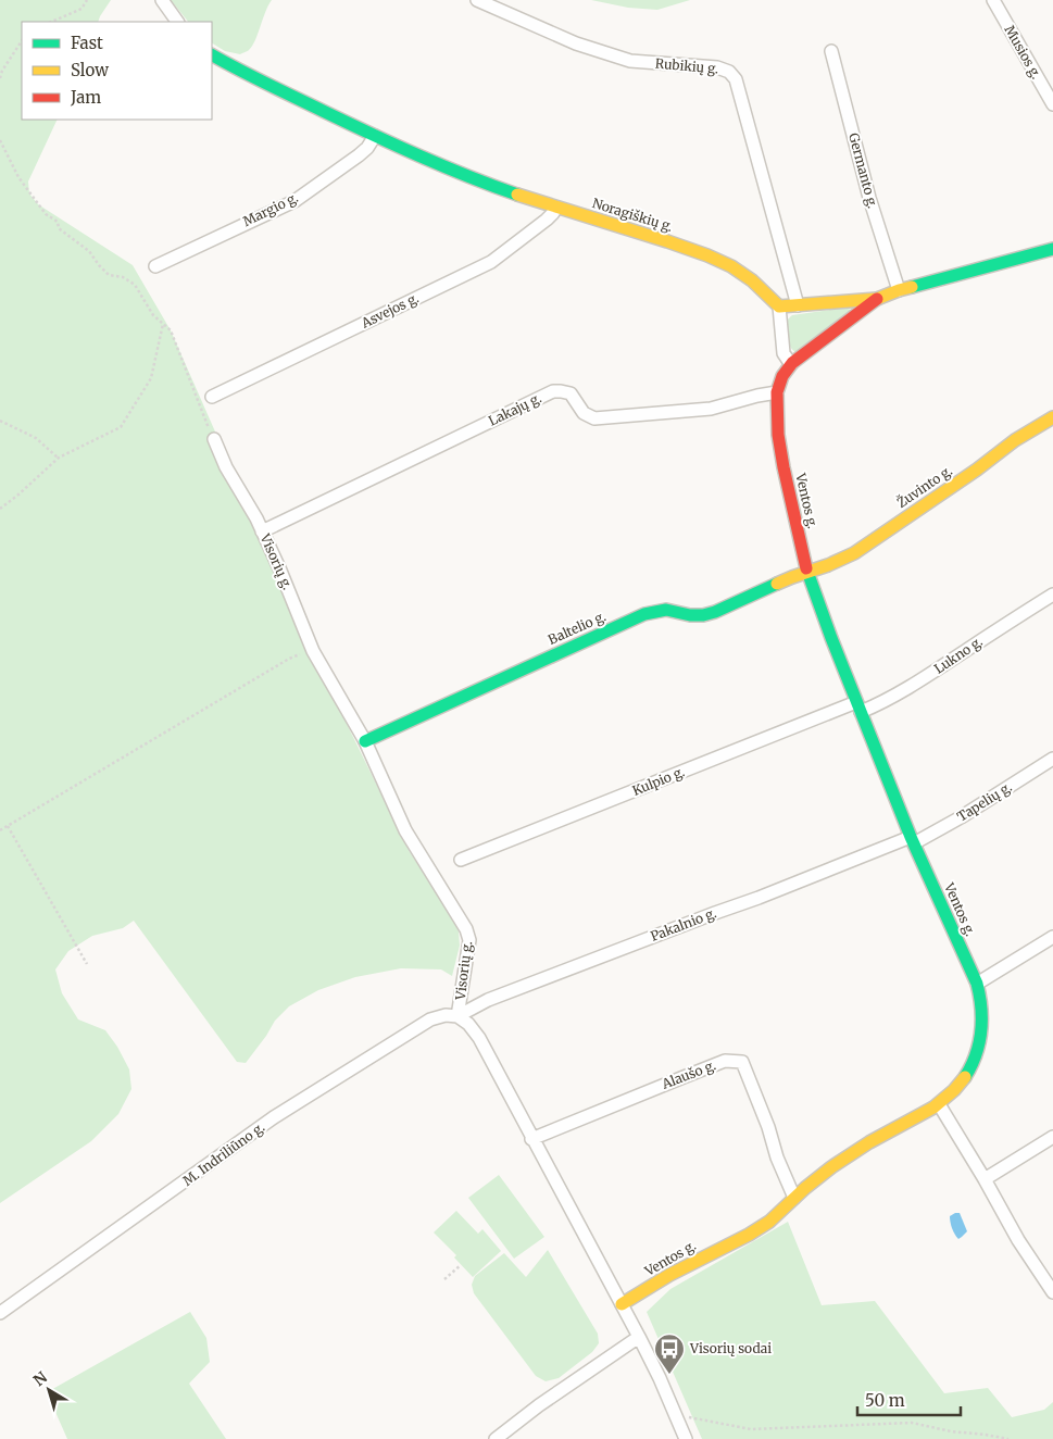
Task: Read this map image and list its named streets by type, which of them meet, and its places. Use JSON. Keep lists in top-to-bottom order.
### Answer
{
  "streets": {
    "street": [
      "Musios g.",
      "Rubikių g.",
      "Germanto g.",
      "Margio g.",
      "Noragiškių g.",
      "Asvejos g.",
      "Lakajų g.",
      "Žuvinto g.",
      "Ventos g.",
      "Visorių g.",
      "Baltelio g.",
      "Lukno g.",
      "Kulpio g.",
      "Tapelių g.",
      "Pakalnio g.",
      "Alaušo g.",
      "M. Indriliūno g."
    ]
  },
  "crossings": [
    ["Margio g.", "Noragiškių g."],
    ["Noragiškių g.", "Asvejos g."],
    ["Lakajų g.", "Ventos g."],
    ["Lakajų g.", "Visorių g."],
    ["Žuvinto g.", "Ventos g."],
    ["Žuvinto g.", "Baltelio g."],
    ["Ventos g.", "Visorių g."],
    ["Ventos g.", "Baltelio g."],
    ["Ventos g.", "Lukno g."],
    ["Ventos g.", "Kulpio g."],
    ["Ventos g.", "Tapelių g."],
    ["Ventos g.", "Pakalnio g."],
    ["Ventos g.", "Alaušo g."],
    ["Visorių g.", "Baltelio g."],
    ["Visorių g.", "Pakalnio g."],
    ["Visorių g.", "Alaušo g."],
    ["Visorių g.", "M. Indriliūno g."],
    ["Lukno g.", "Kulpio g."],
    ["Tapelių g.", "Pakalnio g."],
    ["Pakalnio g.", "M. Indriliūno g."]
  ],
  "places": {
    "bus stop": ["Visorių sodai"]
  },
  "legend": ["Fast", "Slow", "Jam"],
  "scale_bar": "50 m",
  "north": "top left"
}
